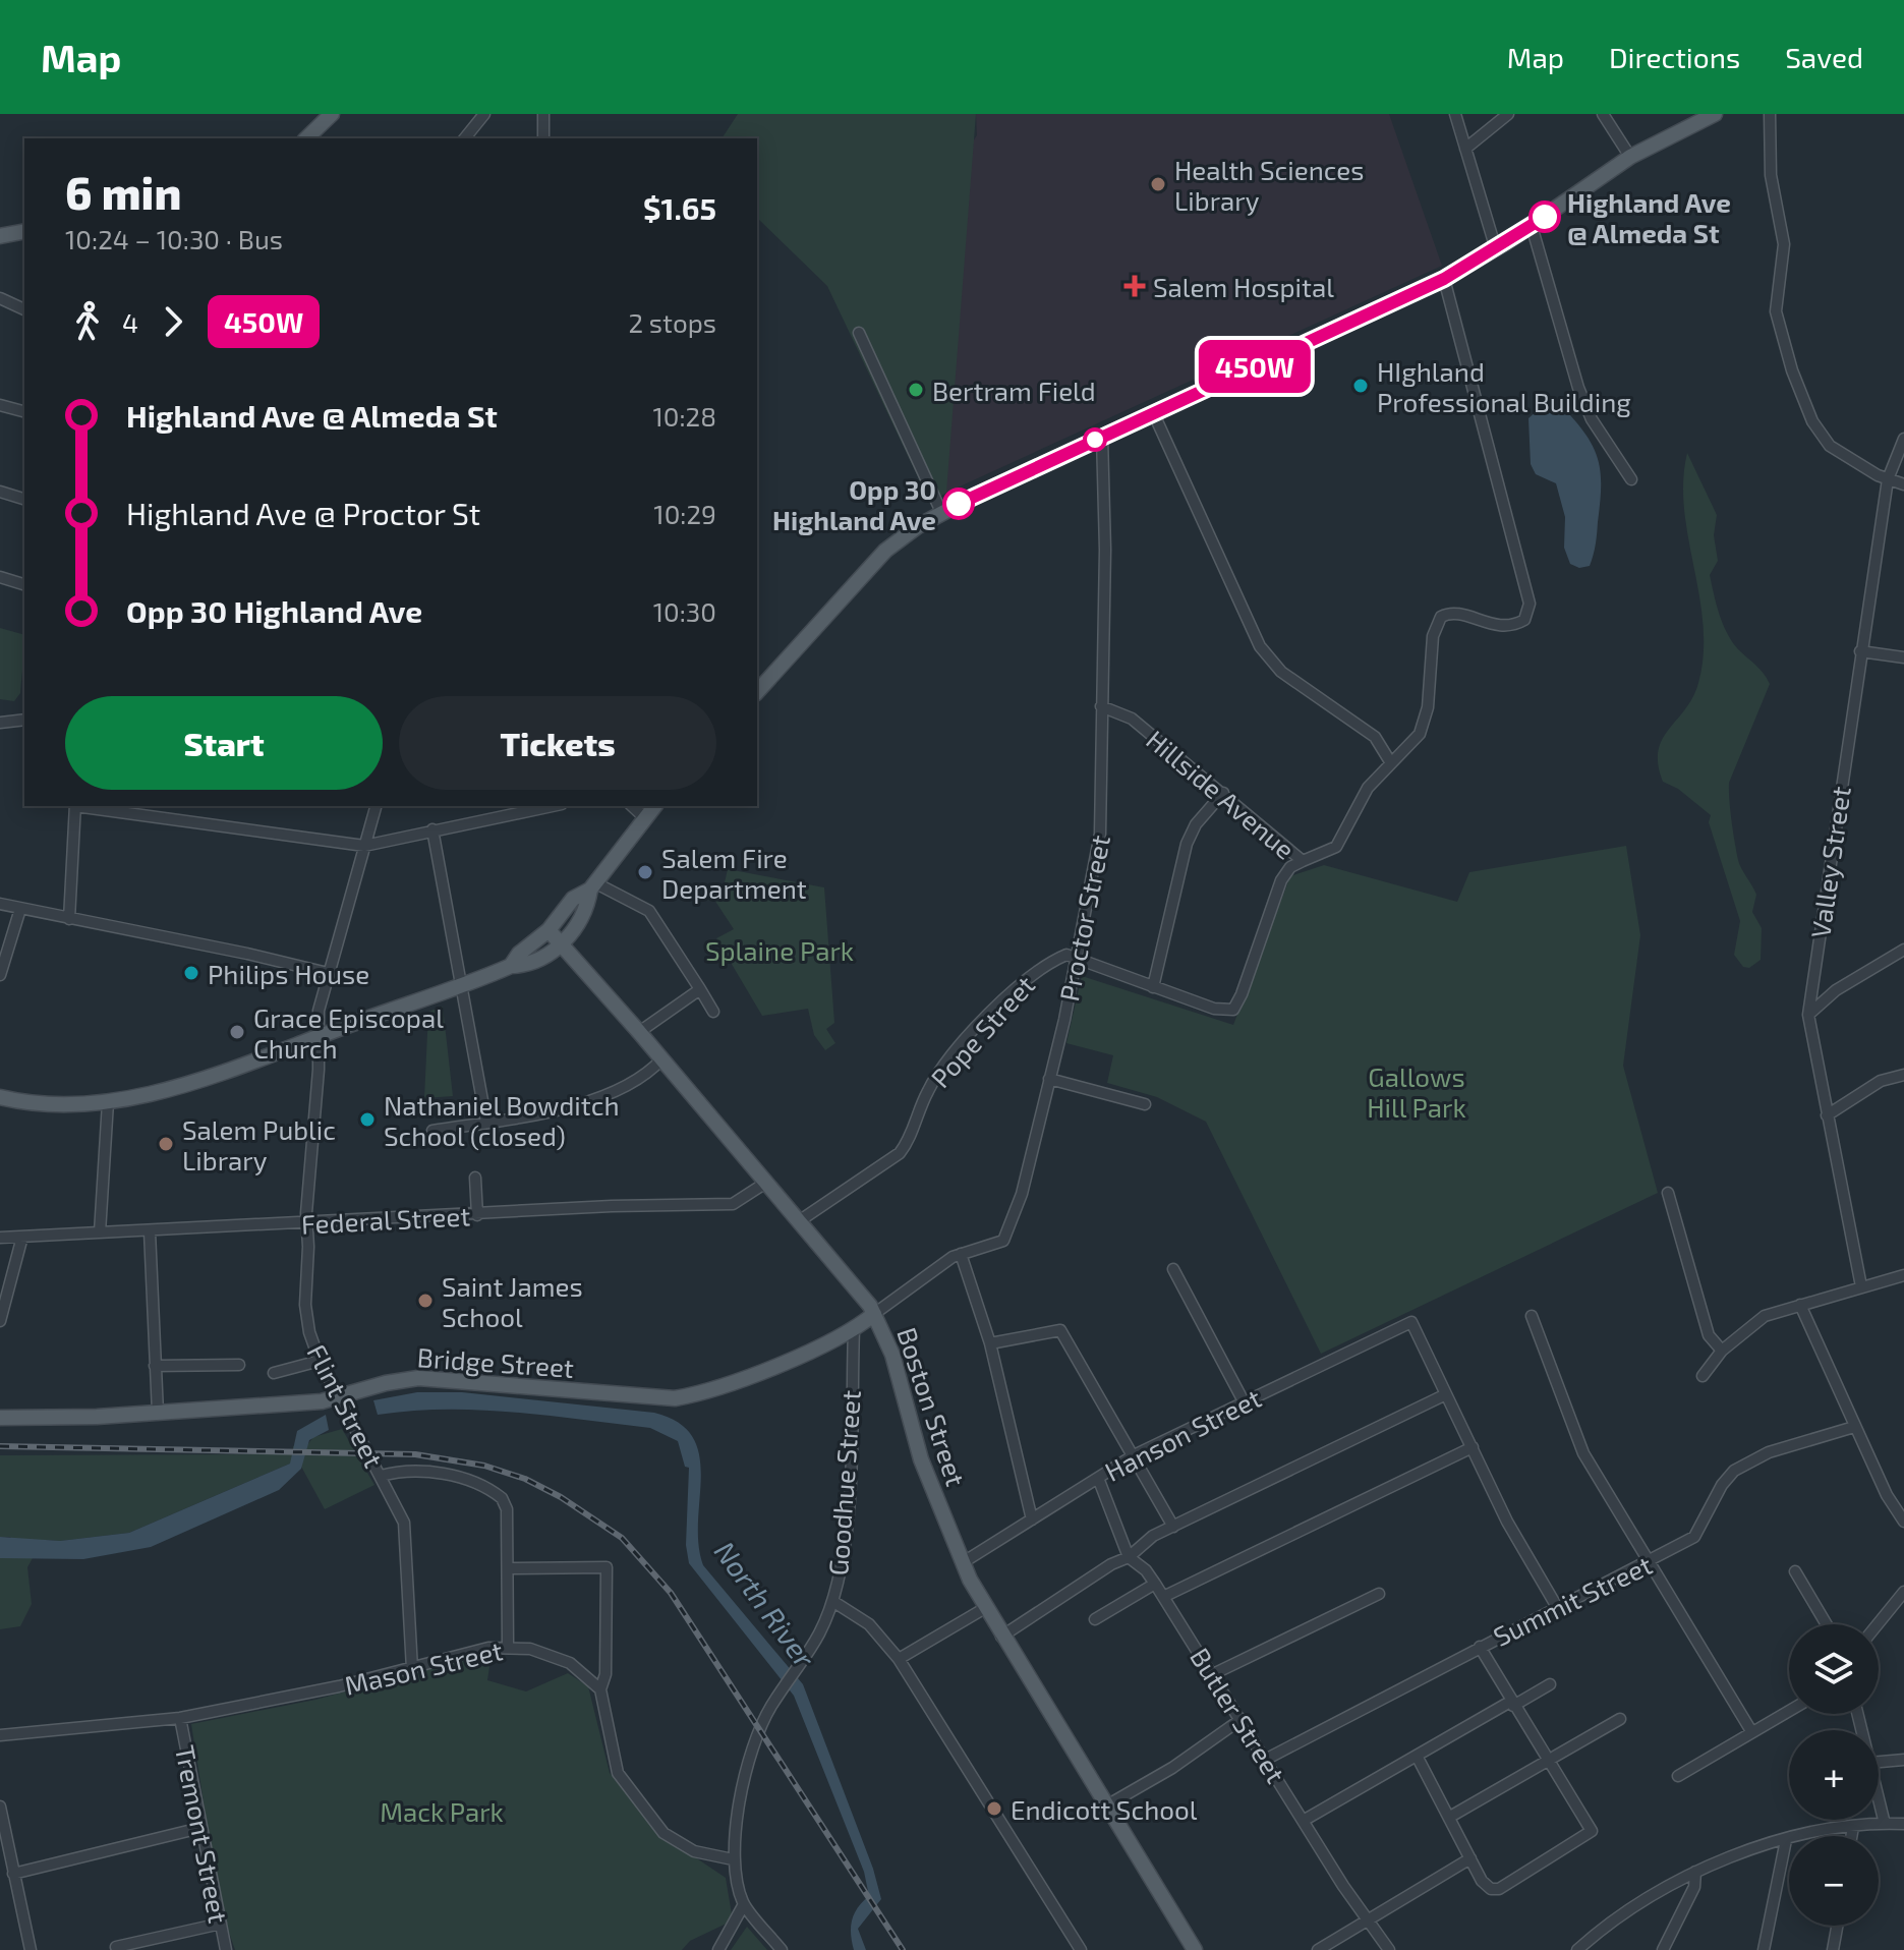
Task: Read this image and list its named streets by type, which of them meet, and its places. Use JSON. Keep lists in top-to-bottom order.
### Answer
{
  "streets": {
    "main road": ["Bridge Street", "Boston Street"],
    "street": [
      "Hillside Avenue",
      "Valley Street",
      "Proctor Street",
      "Pope Street",
      "Federal Street",
      "Flint Street",
      "Hanson Street",
      "Goodhue Street",
      "Summit Street",
      "Mason Street",
      "Butler Street",
      "Tremont Street"
    ]
  },
  "crossings": [
    ["Hillside Avenue", "Proctor Street"],
    ["Proctor Street", "Pope Street"],
    ["Proctor Street", "Bridge Street"],
    ["Proctor Street", "Boston Street"],
    ["Pope Street", "Boston Street"],
    ["Federal Street", "Flint Street"],
    ["Federal Street", "Boston Street"],
    ["Bridge Street", "Flint Street"],
    ["Bridge Street", "Boston Street"],
    ["Bridge Street", "Goodhue Street"],
    ["Flint Street", "Mason Street"],
    ["Boston Street", "Hanson Street"],
    ["Hanson Street", "Butler Street"],
    ["Summit Street", "Butler Street"],
    ["Mason Street", "Tremont Street"]
  ],
  "water": ["North River"],
  "parks": ["Splaine Park", "Gallows Hill Park", "Mack Park"],
  "places": {
    "other": [
      "Health Sciences Library",
      "Highland Ave @ Almeda St",
      "HIghland Professional Building",
      "Bertram Field",
      "Opp 30 Highland Ave",
      "Salem Fire Department",
      "Philips House",
      "Grace Episcopal Church",
      "Nathaniel Bowditch School (closed)",
      "Salem Public Library",
      "Saint James School",
      "Endicott School"
    ],
    "health": ["Salem Hospital"]
  },
  "lines": ["bus line 450W"],
  "page": {
    "header": "Map",
    "nav": ["Map", "Directions", "Saved"],
    "on_map": "450W",
    "heading": ["6 min", "10:24 – 10:30 · Bus", "$1.65"],
    "legs": ["4", "450W", "2 stops"],
    "list": [
      {
        "name": "Highland Ave @ Almeda St",
        "value": "10:28"
      },
      {
        "name": "Highland Ave @ Proctor St",
        "value": "10:29"
      },
      {
        "name": "Opp 30 Highland Ave",
        "value": "10:30"
      }
    ],
    "buttons": ["Start", "Tickets"],
    "map_buttons": ["+", "−"]
  }
}
